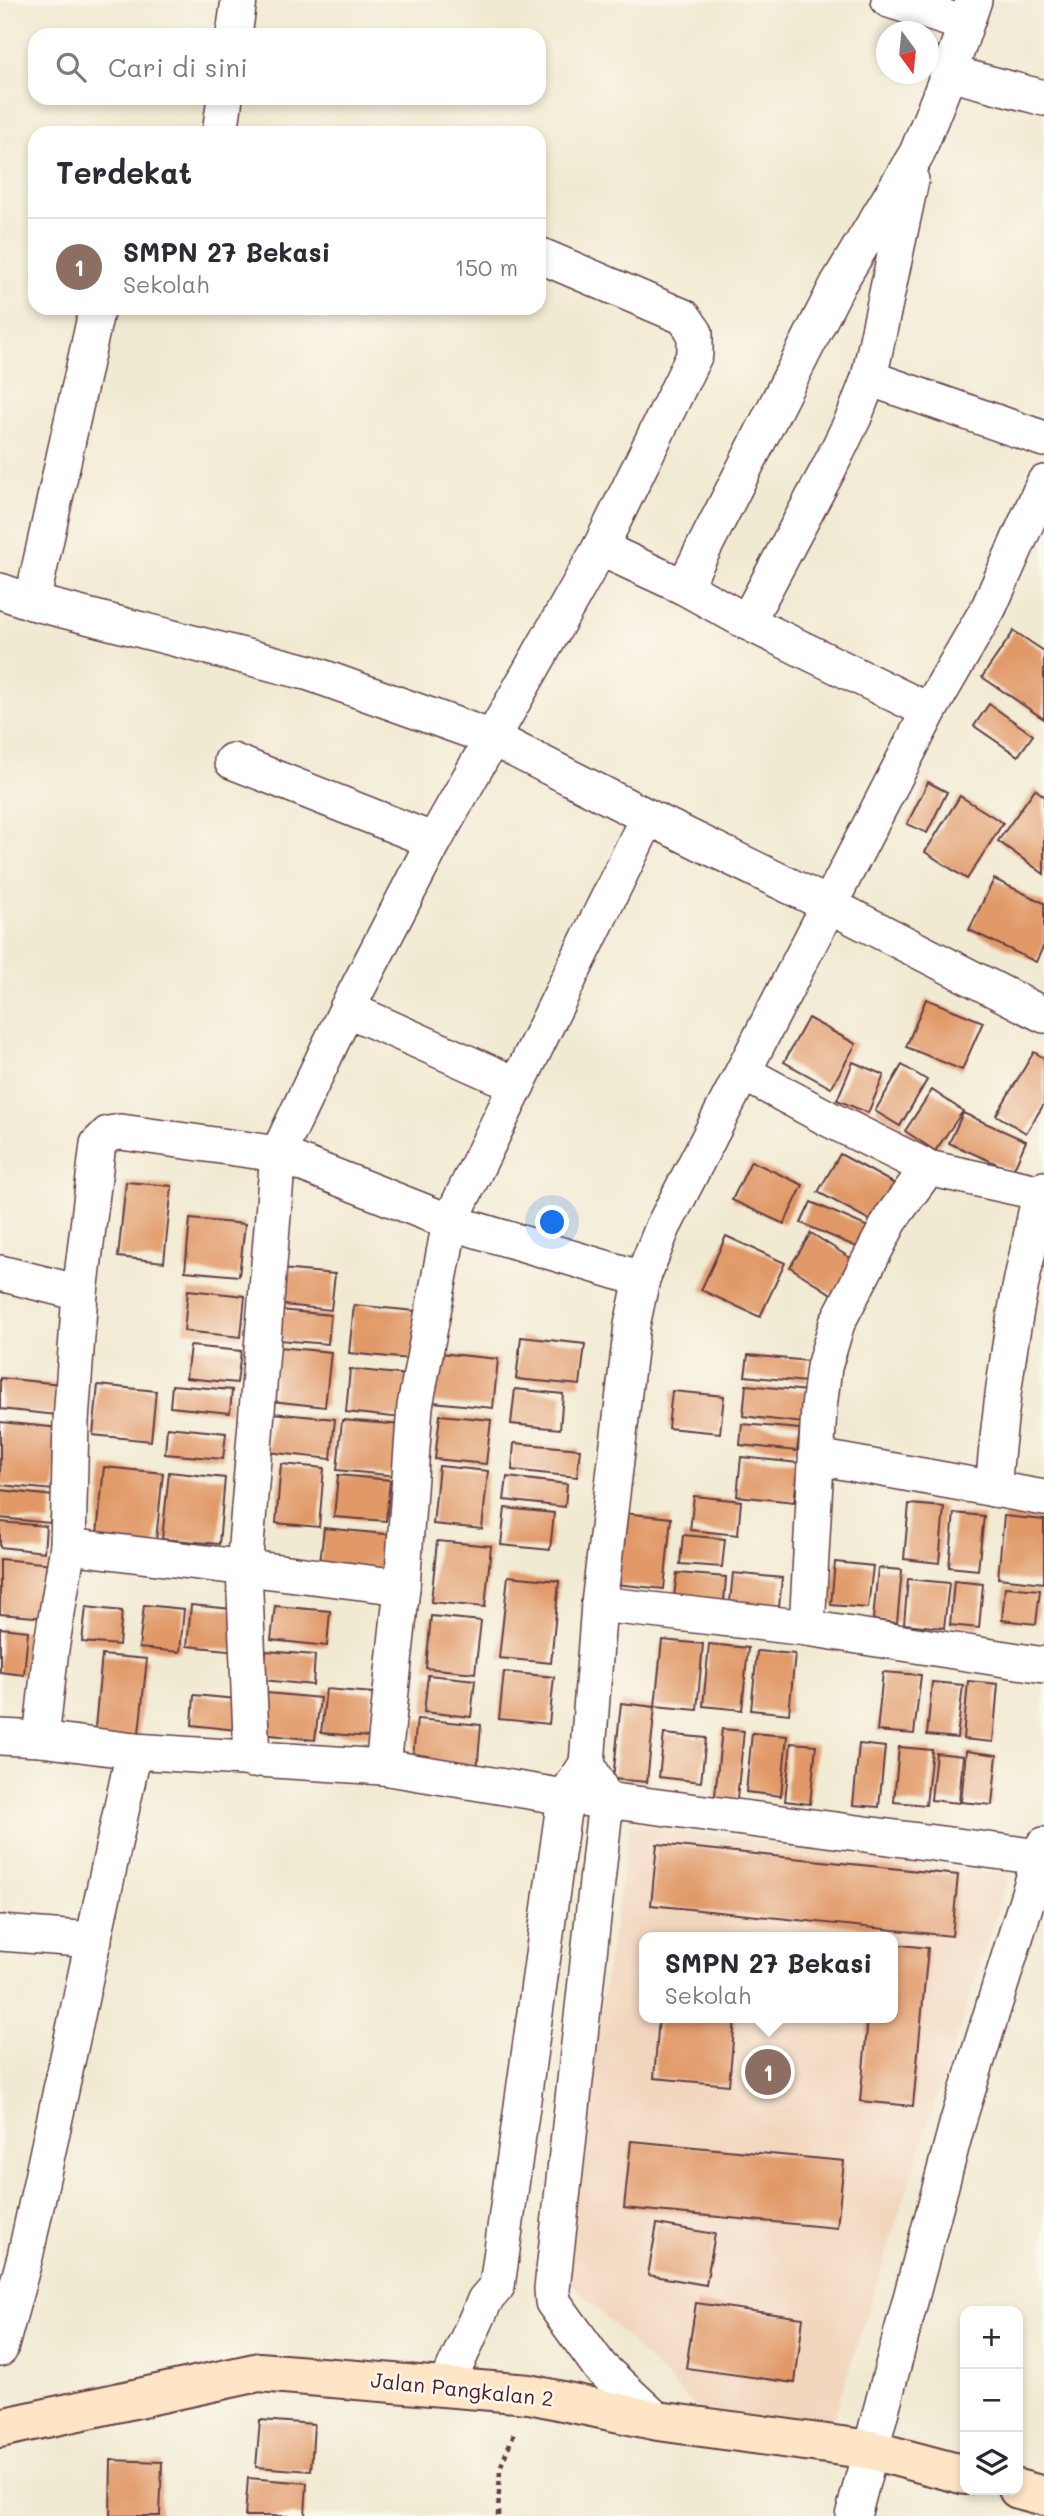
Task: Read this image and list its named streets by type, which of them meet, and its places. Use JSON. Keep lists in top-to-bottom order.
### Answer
{
  "streets": {
    "street": ["Jalan Pangkalan 2"]
  },
  "north": "bottom",
  "page": {
    "search": "Cari di sini",
    "heading": "Terdekat",
    "list": [
      {
        "mark": "1",
        "name": "SMPN 27 Bekasi",
        "note": "Sekolah",
        "value": "150 m"
      }
    ],
    "popup": ["SMPN 27 Bekasi", "Sekolah"],
    "pins": "1",
    "map_buttons": ["+", "−"]
  }
}
